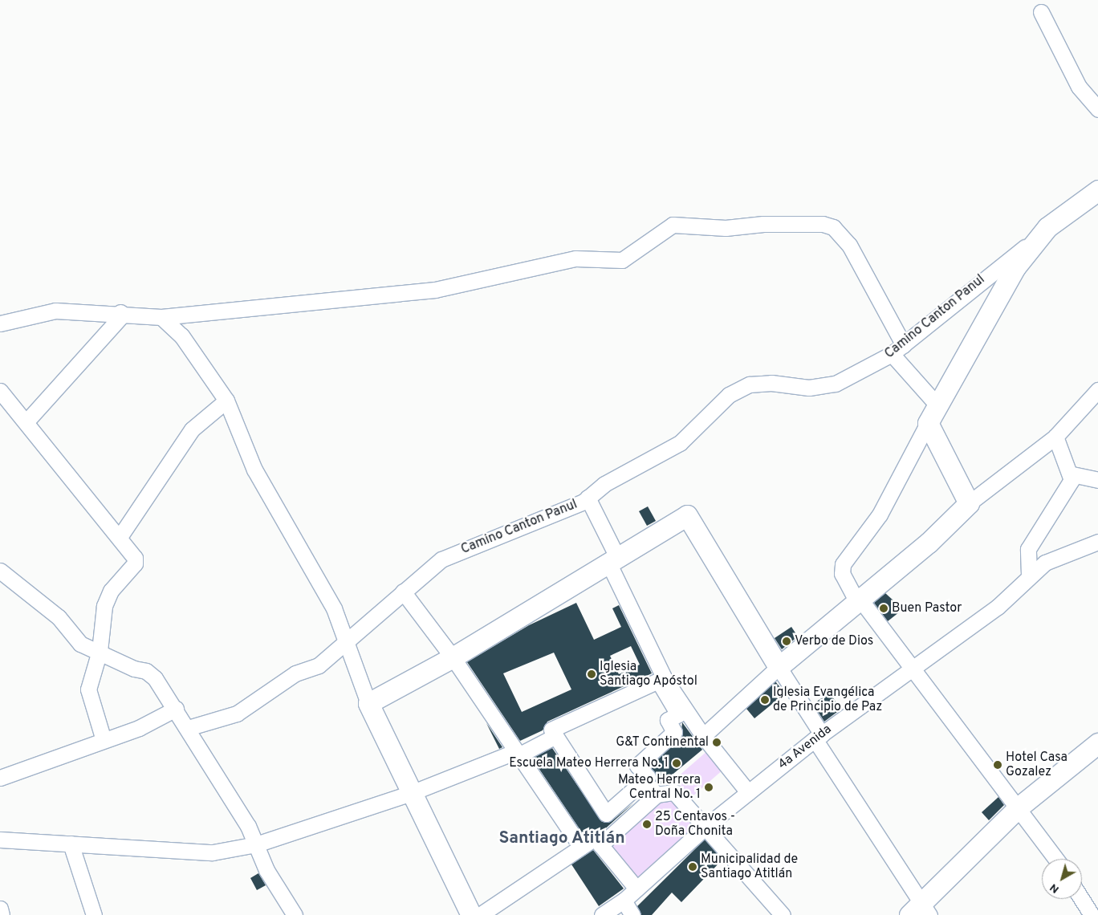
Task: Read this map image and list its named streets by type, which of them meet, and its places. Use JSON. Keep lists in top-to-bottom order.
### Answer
{
  "streets": {
    "street": ["Camino Canton Panul", "4a Avenida"]
  },
  "districts": ["Santiago Atitlán"],
  "places": [
    "Buen Pastor",
    "Verbo de Dios",
    "Iglesia Santiago Apóstol",
    "Iglesia Evangélica de Principio de Paz",
    "G&T Continental",
    "Escuela Mateo Herrera No. 1",
    "Hotel Casa Gozalez",
    "Mateo Herrera Central No. 1",
    "25 Centavos - Doña Chonita",
    "Municipalidad de Santiago Atitlán"
  ],
  "north": "bottom left"
}
